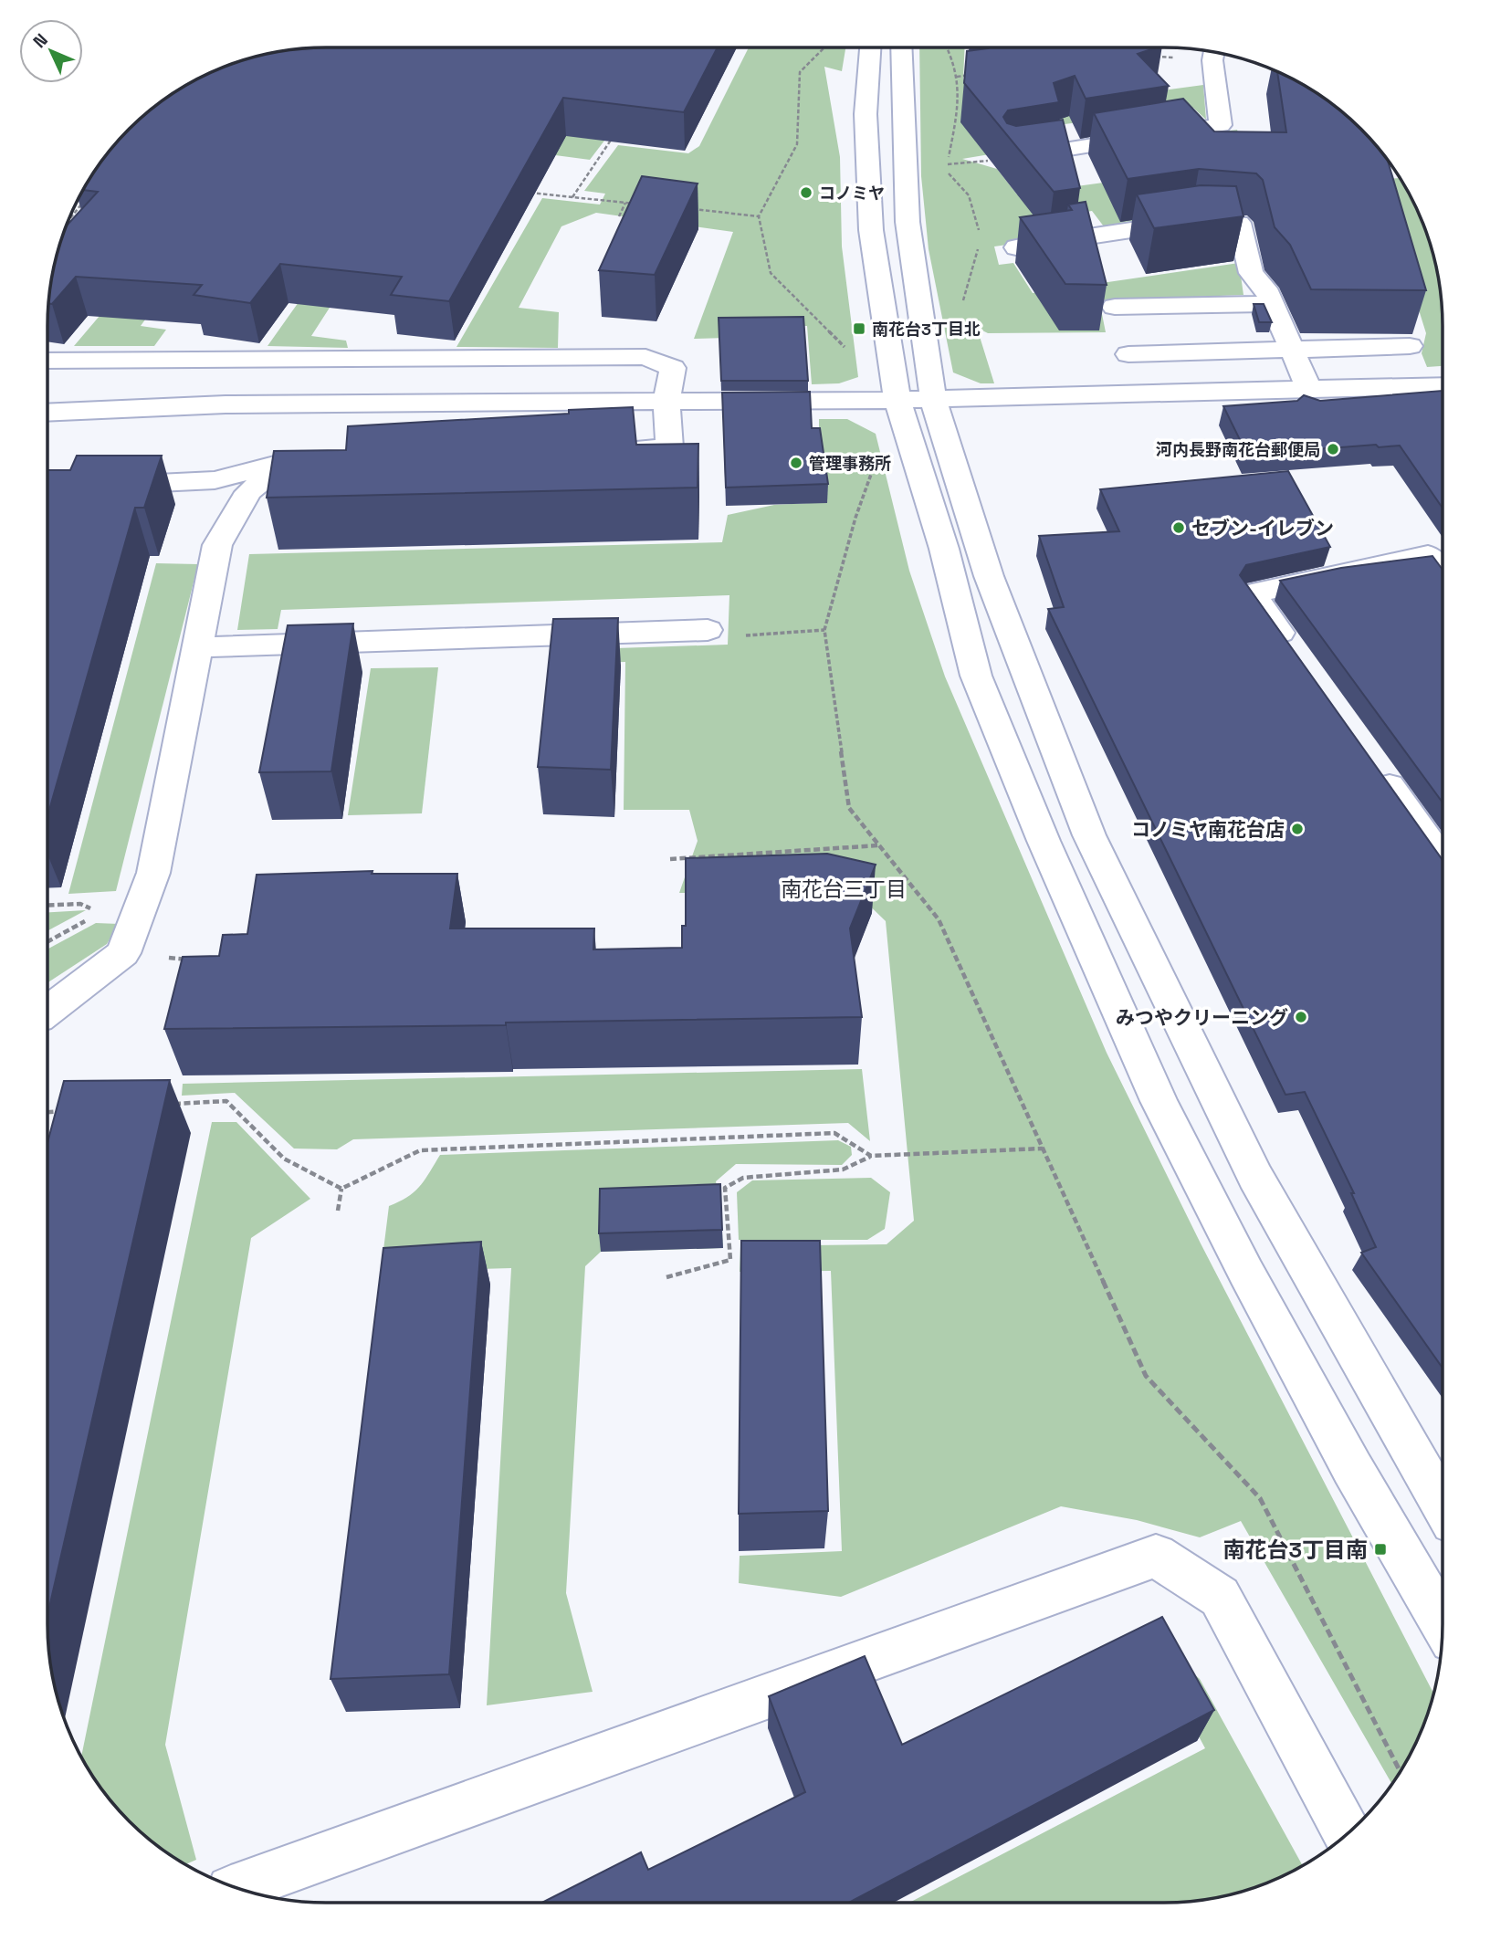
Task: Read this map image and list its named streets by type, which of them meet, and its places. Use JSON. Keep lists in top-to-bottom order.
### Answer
{
  "districts": ["南花台三丁目"],
  "places": {
    "other": [
      "コノミヤ",
      "河内長野南花台郵便局",
      "管理事務所",
      "セブン-イレブン",
      "コノミヤ南花台店",
      "みつやクリーニング"
    ],
    "transit": ["南花台3丁目北", "南花台3丁目南"]
  },
  "north": "top left"
}
